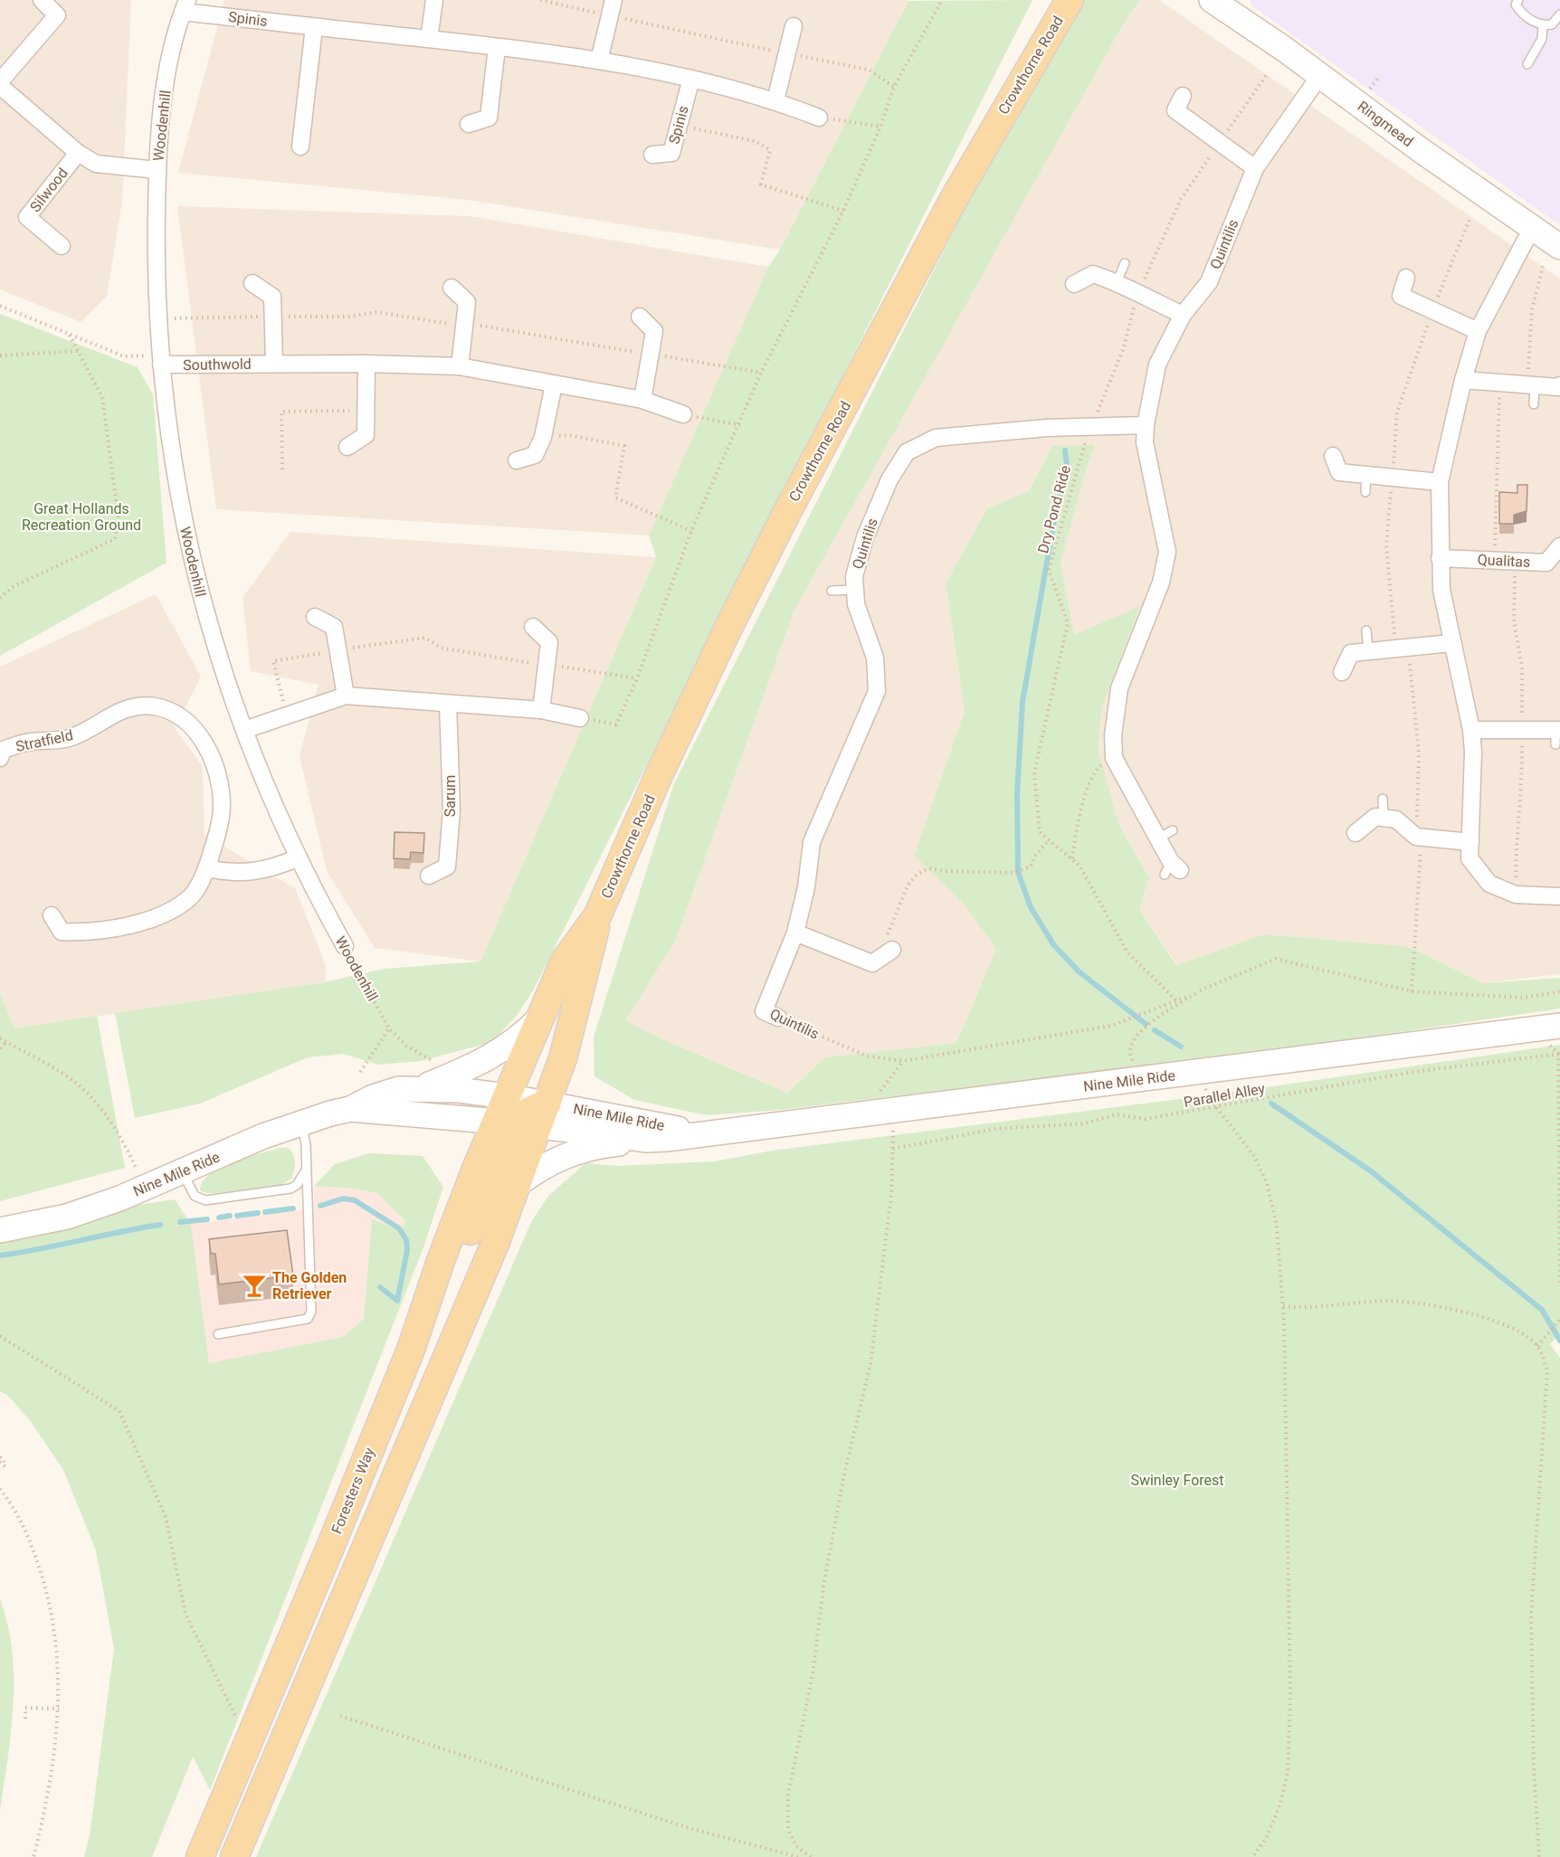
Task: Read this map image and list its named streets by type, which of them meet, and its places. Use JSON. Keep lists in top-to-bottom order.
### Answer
{
  "streets": {
    "main road": [
      "Crowthorne Road",
      "Ringmead",
      "Nine Mile Ride",
      "Foresters Way"
    ],
    "street": [
      "Spinis",
      "Woodenhill",
      "Silwood",
      "Quintilis",
      "Southwold",
      "Qualitas",
      "Stratfield",
      "Sarum"
    ],
    "path": ["Dry Pond Ride", "Parallel Alley"]
  },
  "crossings": [
    ["Spinis", "Woodenhill"],
    ["Crowthorne Road", "Nine Mile Ride"],
    ["Crowthorne Road", "Foresters Way"],
    ["Ringmead", "Quintilis"],
    ["Woodenhill", "Silwood"],
    ["Woodenhill", "Southwold"],
    ["Quintilis", "Dry Pond Ride"],
    ["Nine Mile Ride", "Foresters Way"]
  ],
  "parks": ["Great Hollands Recreation Ground", "Swinley Forest"],
  "places": {
    "bar": ["The Golden Retriever"]
  }
}
